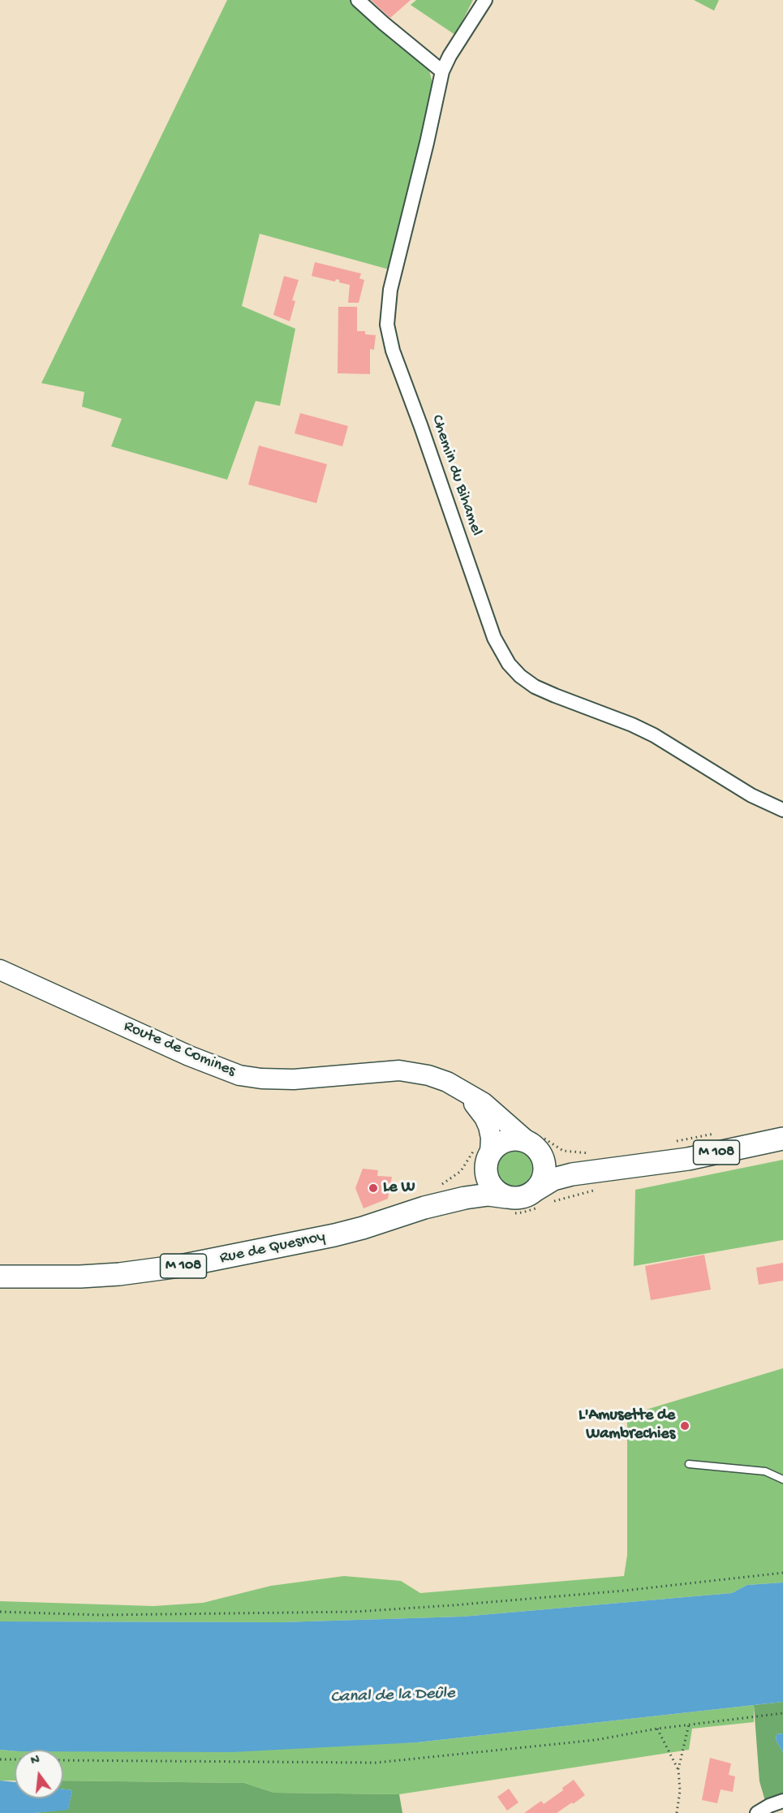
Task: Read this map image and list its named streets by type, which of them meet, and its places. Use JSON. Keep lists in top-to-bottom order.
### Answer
{
  "streets": {
    "main road": ["M 108", "Rue de Quesnoy"],
    "street": ["Chemin du Bihamel", "Route de Comines"]
  },
  "crossings": [
    ["Route de Comines", "M 108"],
    ["Route de Comines", "Rue de Quesnoy"],
    ["M 108", "Rue de Quesnoy"]
  ],
  "water": ["Canal de la Deûle"],
  "places": ["Le W", "L'Amusette de Wambrechies"],
  "north": "top"
}
